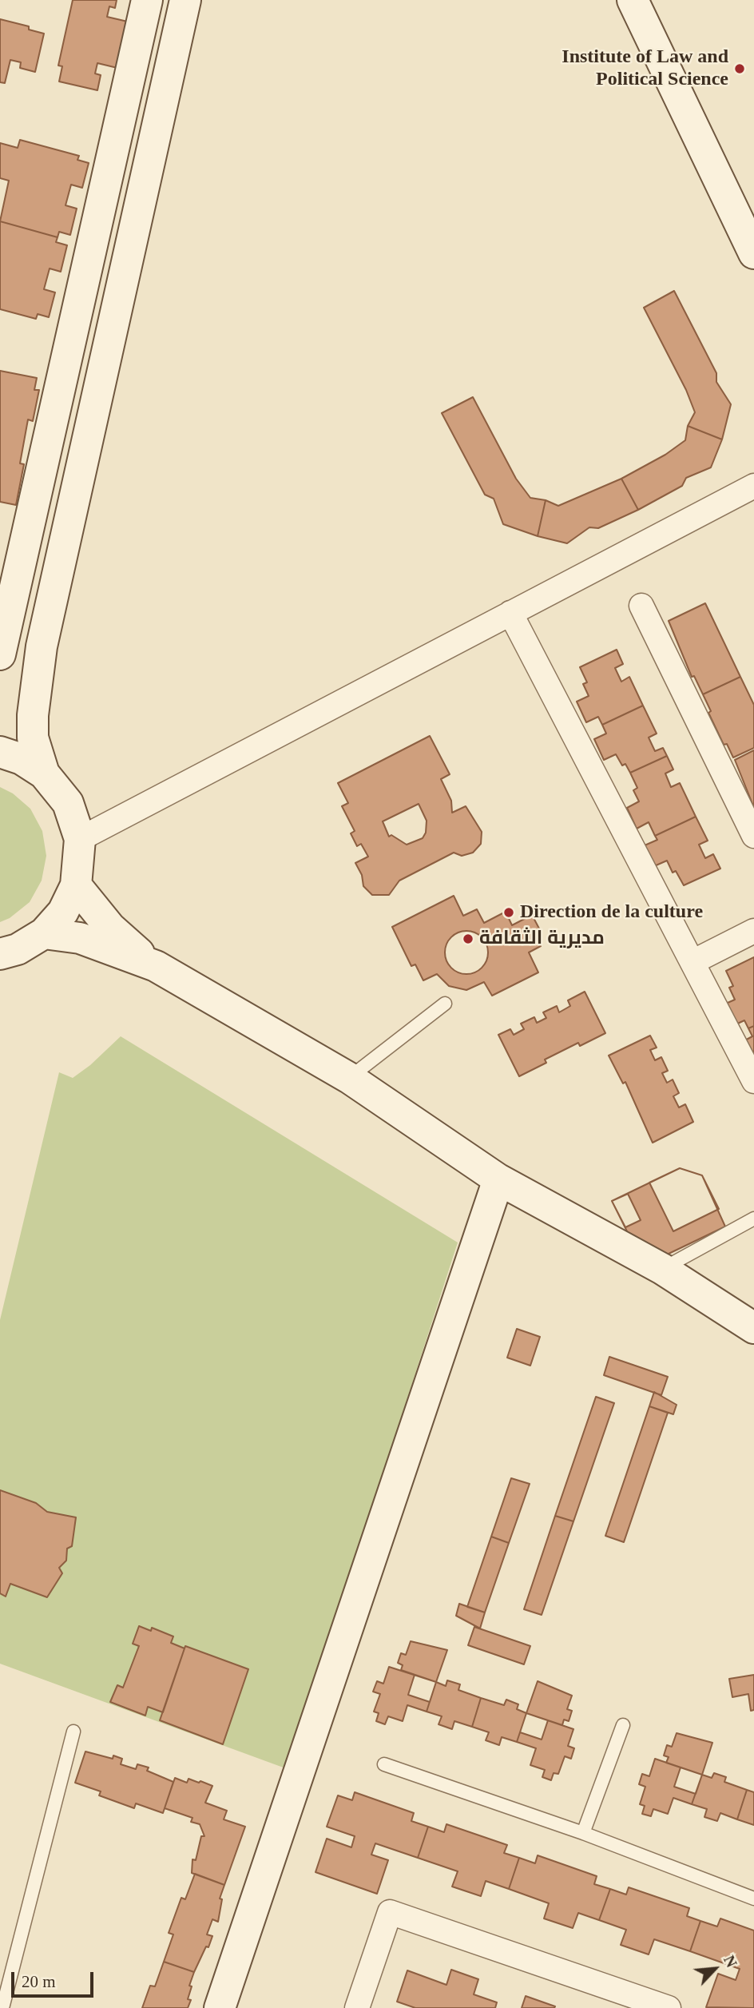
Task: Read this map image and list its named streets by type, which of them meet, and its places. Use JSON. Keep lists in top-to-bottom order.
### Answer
{
  "places": ["Institute of Law and Political Science", "Direction de la culture", "مديرية الثقافة"],
  "scale_bar": "20 m",
  "north": "top right"
}
